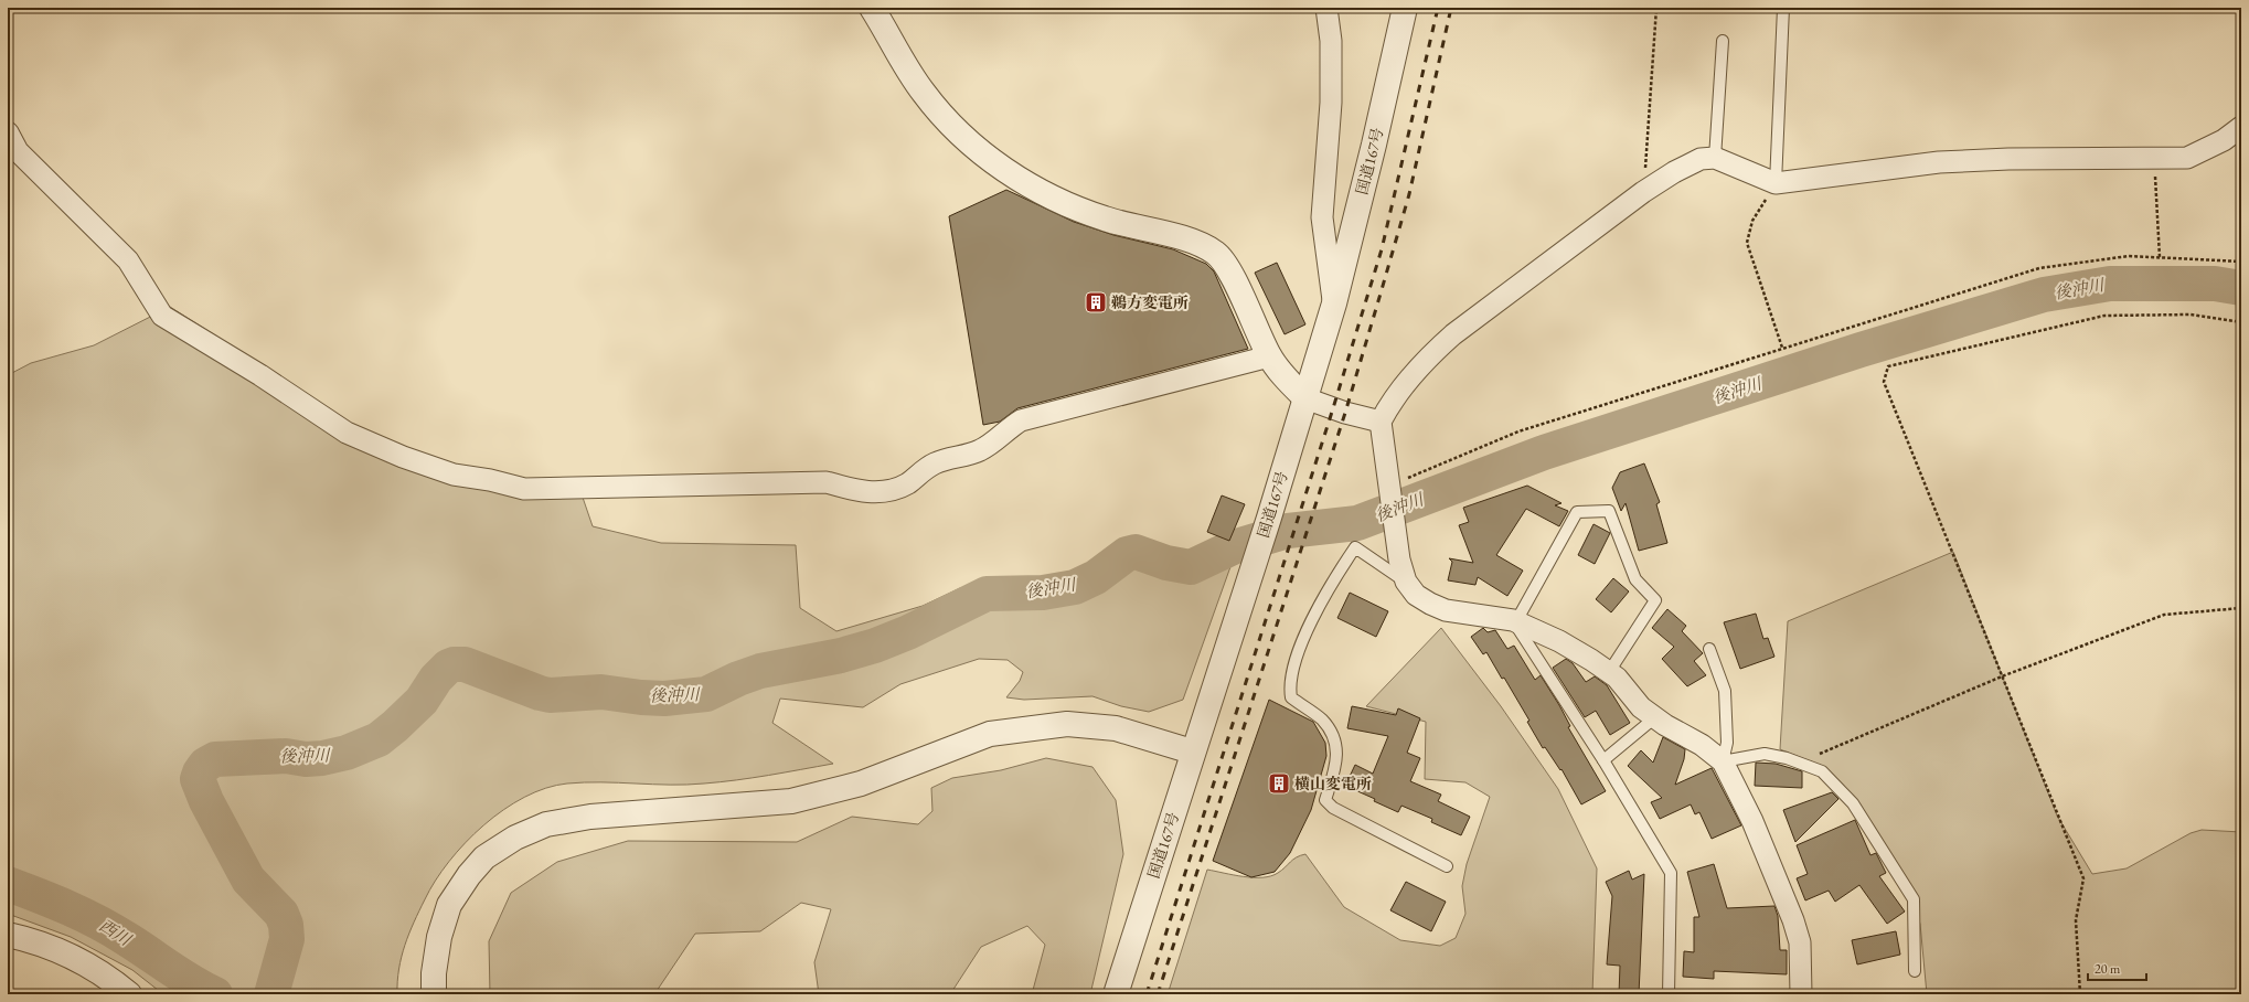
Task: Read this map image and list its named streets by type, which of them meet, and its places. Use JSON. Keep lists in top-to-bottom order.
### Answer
{
  "streets": {
    "street": ["国道167号"]
  },
  "water": ["後沖川", "西川"],
  "places": {
    "building": ["鵜方変電所", "横山変電所"]
  },
  "scale_bar": "20 m"
}
